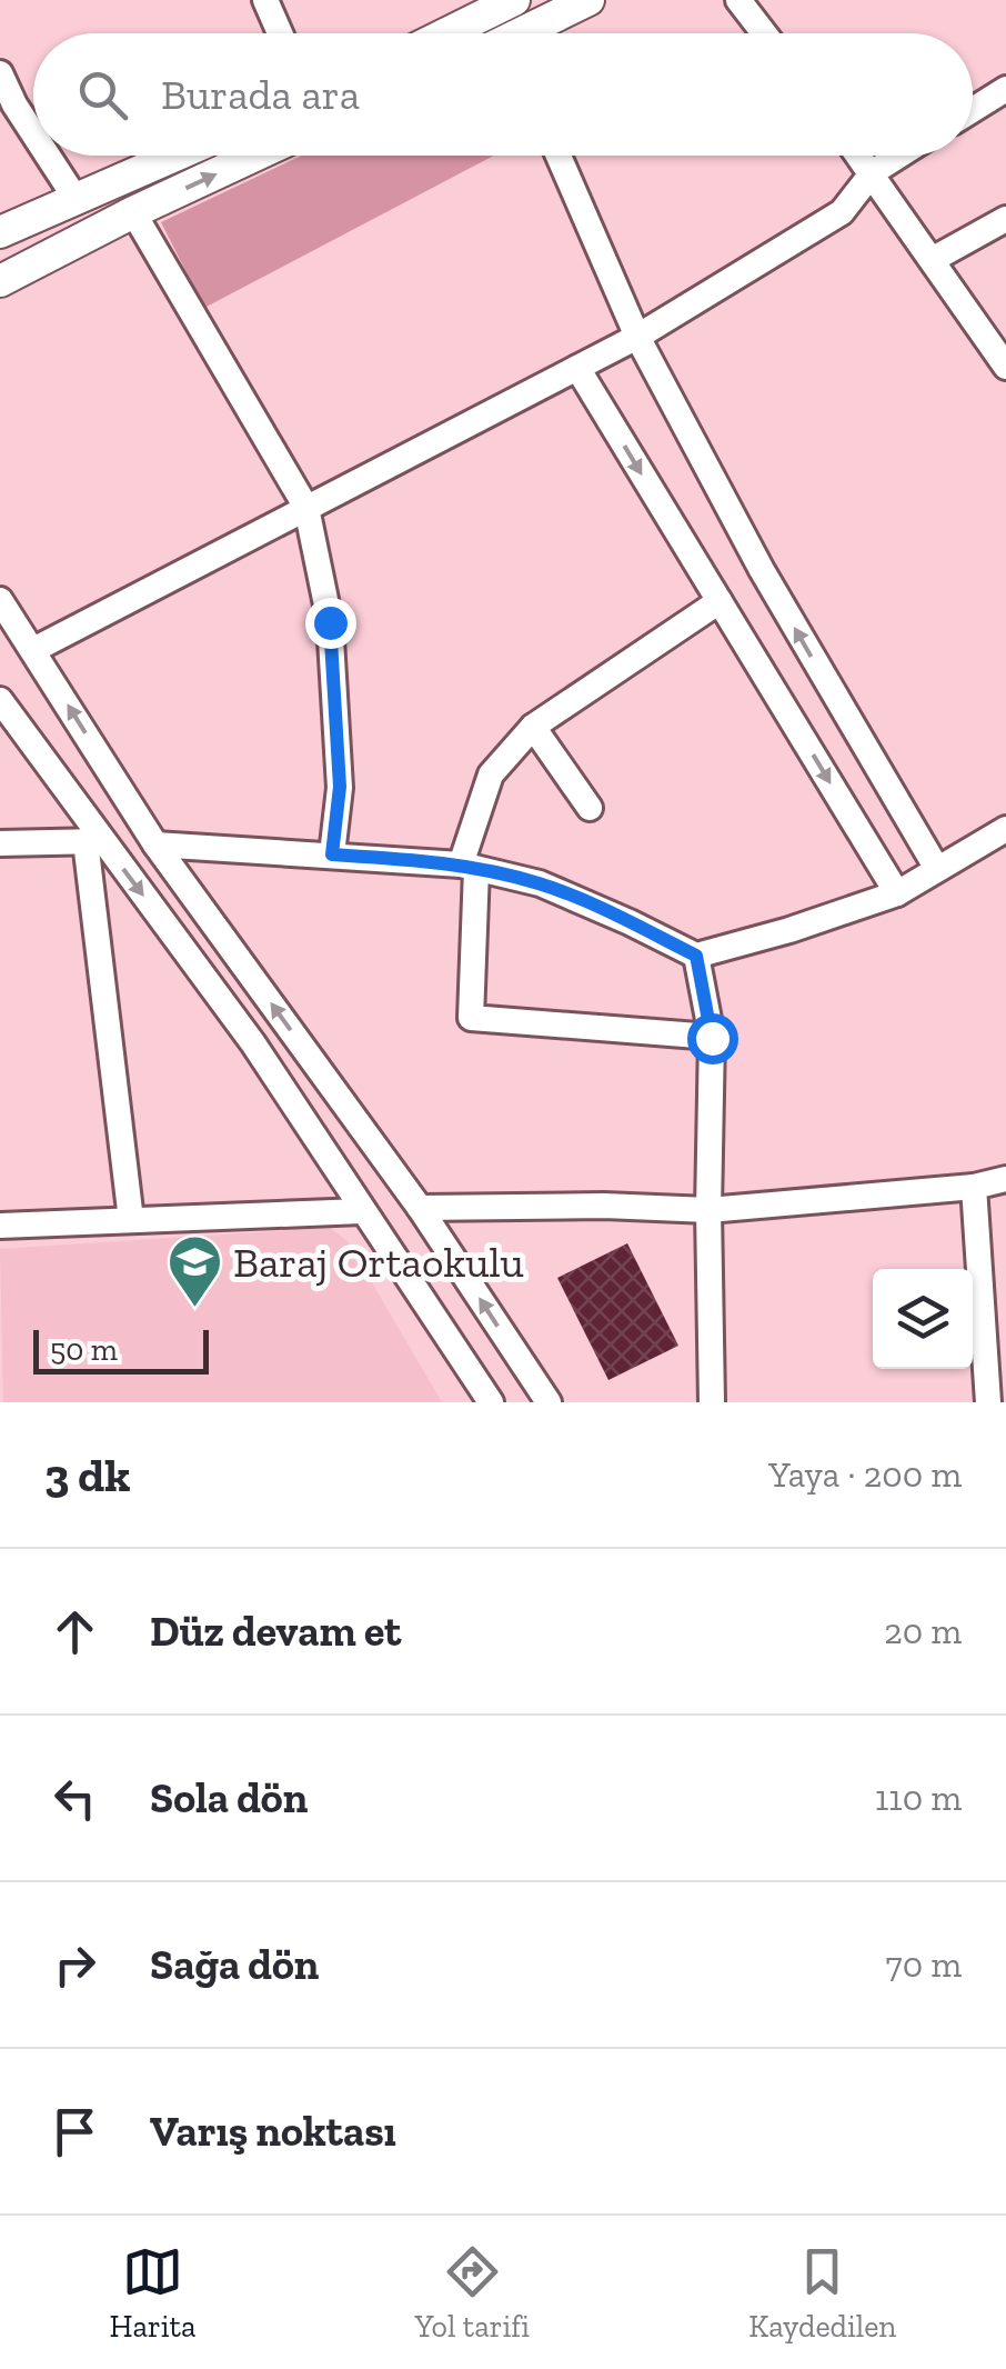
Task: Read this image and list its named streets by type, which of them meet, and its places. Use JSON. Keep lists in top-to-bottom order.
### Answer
{
  "places": {
    "school or university": ["Baraj Ortaokulu"]
  },
  "scale_bar": "50 m",
  "page": {
    "search": "Burada ara",
    "scale": "50 m",
    "heading": ["3 dk", "Yaya · 200 m"],
    "list": [
      ["Düz devam et", "20 m"],
      ["Sola dön", "110 m"],
      ["Sağa dön", "70 m"],
      "Varış noktası"
    ],
    "nav": ["Harita", "Yol tarifi", "Kaydedilen"]
  }
}
